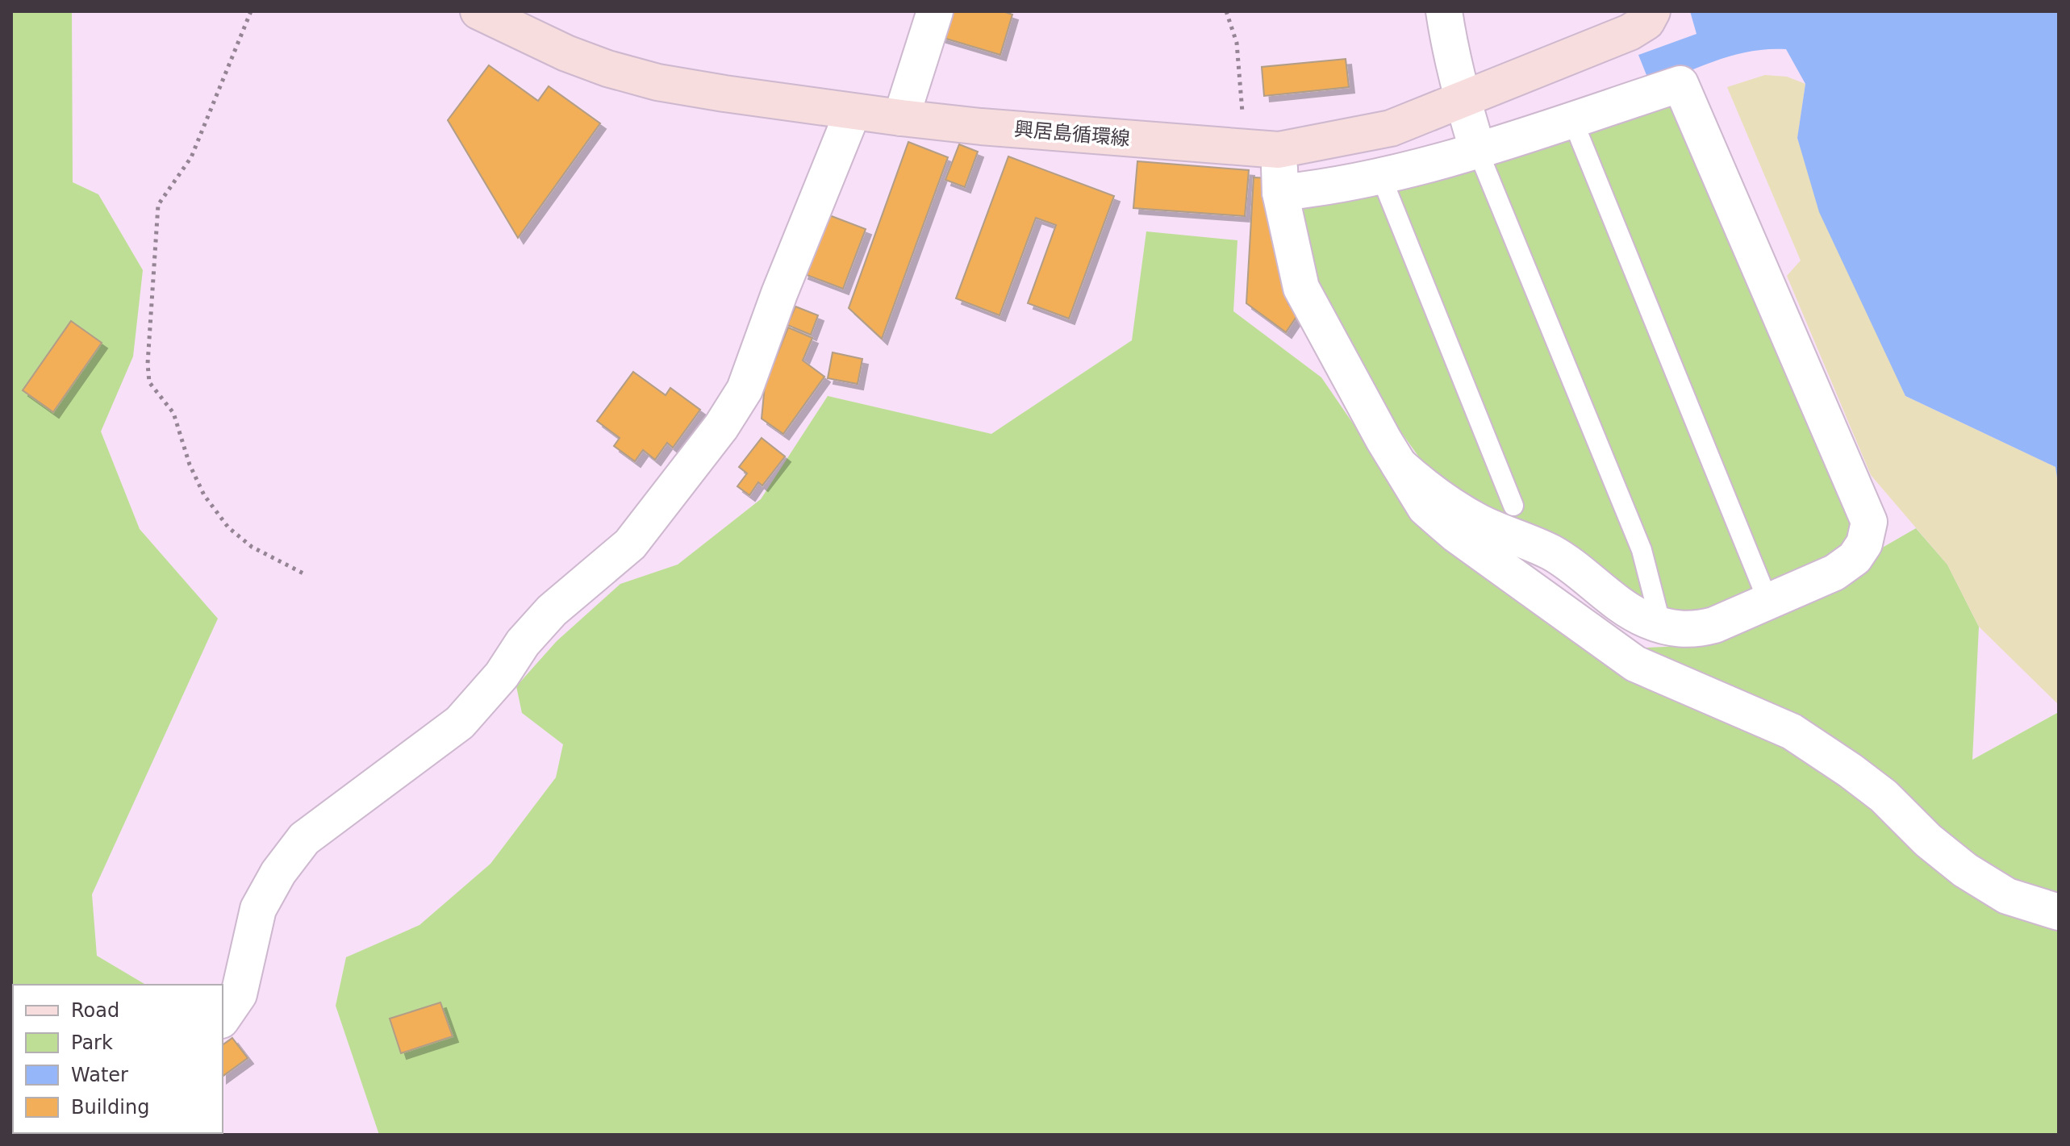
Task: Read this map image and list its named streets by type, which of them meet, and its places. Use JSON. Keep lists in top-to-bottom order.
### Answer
{
  "streets": {
    "main road": ["興居島循環線"]
  },
  "legend": [
    "Road",
    "Park",
    "Water",
    "Building"
  ]
}
